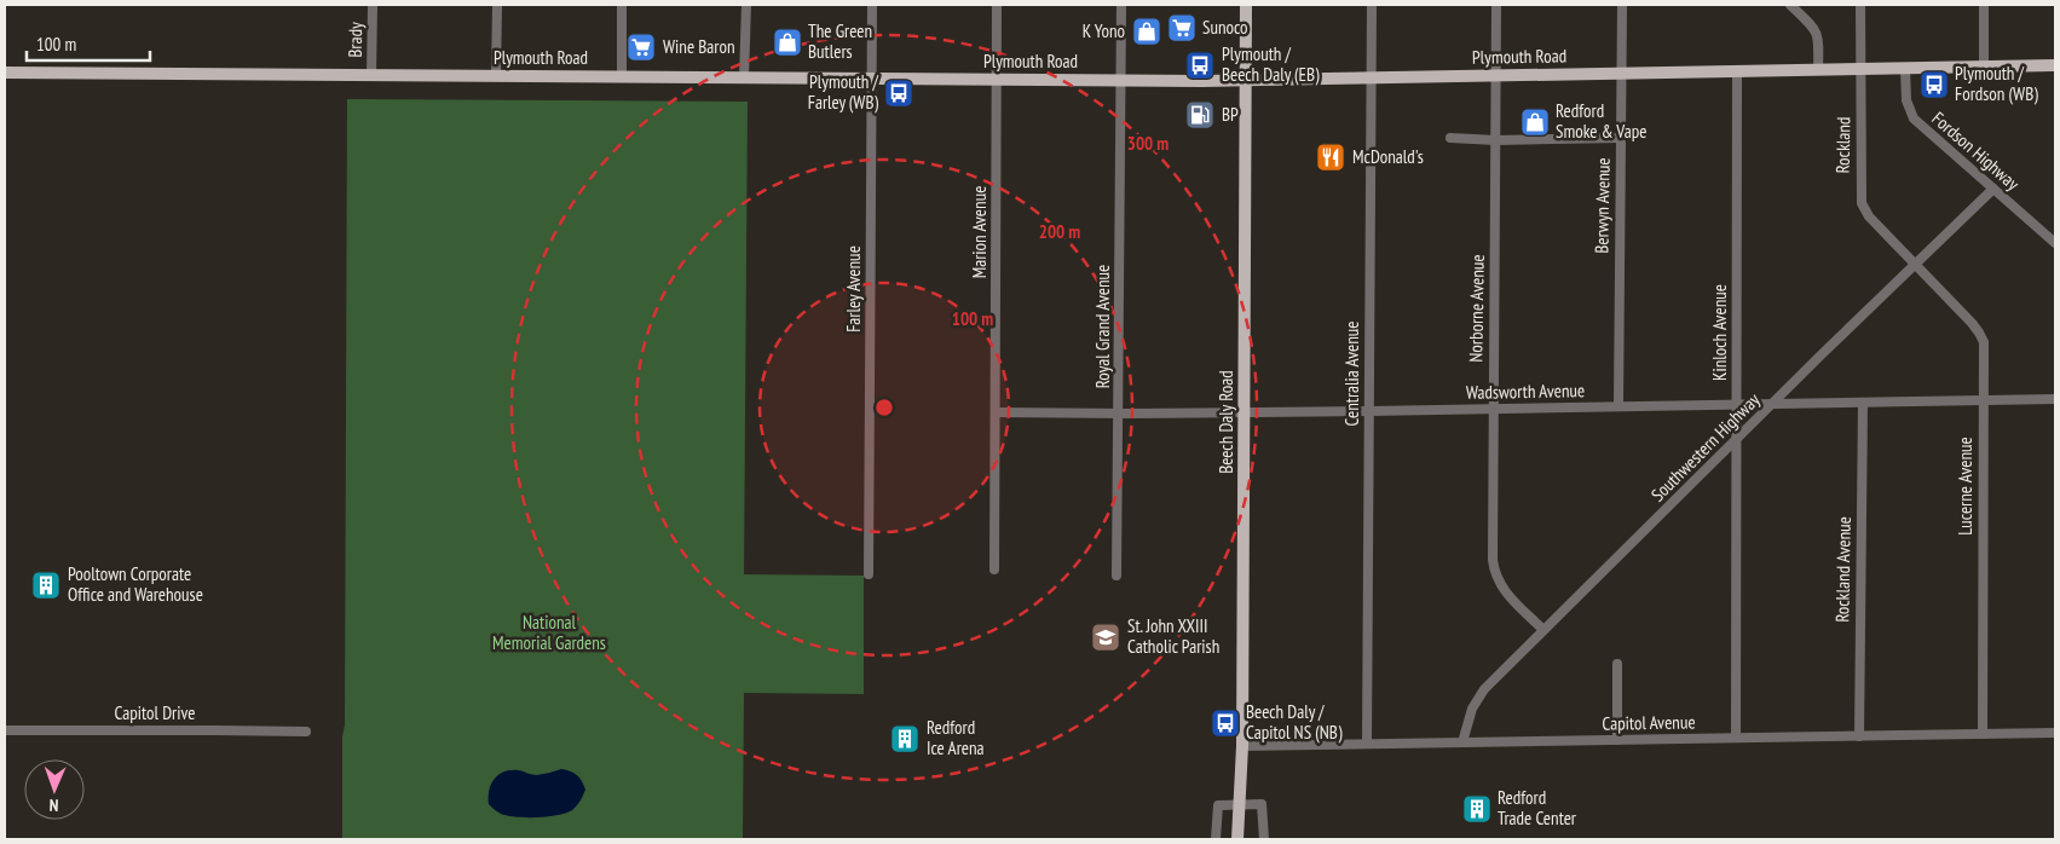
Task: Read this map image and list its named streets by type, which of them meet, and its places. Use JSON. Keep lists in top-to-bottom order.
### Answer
{
  "streets": {
    "main road": ["Plymouth Road", "Beech Daly Road"],
    "street": [
      "Brady",
      "Rockland",
      "Fordson Highway",
      "Berwyn Avenue",
      "Marion Avenue",
      "Farley Avenue",
      "Norborne Avenue",
      "Royal Grand Avenue",
      "Kinloch Avenue",
      "Centralia Avenue",
      "Wadsworth Avenue",
      "Southwestern Highway",
      "Lucerne Avenue",
      "Rockland Avenue",
      "Capitol Drive",
      "Capitol Avenue"
    ]
  },
  "crossings": [
    ["Brady", "Plymouth Road"],
    ["Plymouth Road", "Rockland"],
    ["Plymouth Road", "Fordson Highway"],
    ["Plymouth Road", "Berwyn Avenue"],
    ["Plymouth Road", "Marion Avenue"],
    ["Plymouth Road", "Farley Avenue"],
    ["Plymouth Road", "Norborne Avenue"],
    ["Plymouth Road", "Royal Grand Avenue"],
    ["Plymouth Road", "Kinloch Avenue"],
    ["Plymouth Road", "Centralia Avenue"],
    ["Plymouth Road", "Beech Daly Road"],
    ["Rockland", "Southwestern Highway"],
    ["Rockland", "Lucerne Avenue"],
    ["Fordson Highway", "Southwestern Highway"],
    ["Berwyn Avenue", "Wadsworth Avenue"],
    ["Marion Avenue", "Wadsworth Avenue"],
    ["Norborne Avenue", "Wadsworth Avenue"],
    ["Norborne Avenue", "Southwestern Highway"],
    ["Royal Grand Avenue", "Wadsworth Avenue"],
    ["Kinloch Avenue", "Wadsworth Avenue"],
    ["Kinloch Avenue", "Southwestern Highway"],
    ["Kinloch Avenue", "Capitol Avenue"],
    ["Centralia Avenue", "Wadsworth Avenue"],
    ["Centralia Avenue", "Capitol Avenue"],
    ["Wadsworth Avenue", "Beech Daly Road"],
    ["Wadsworth Avenue", "Southwestern Highway"],
    ["Wadsworth Avenue", "Lucerne Avenue"],
    ["Wadsworth Avenue", "Rockland Avenue"],
    ["Beech Daly Road", "Capitol Avenue"],
    ["Southwestern Highway", "Lucerne Avenue"],
    ["Southwestern Highway", "Capitol Avenue"],
    ["Lucerne Avenue", "Capitol Avenue"],
    ["Rockland Avenue", "Capitol Avenue"]
  ],
  "parks": ["National Memorial Gardens"],
  "places": {
    "supermarket": ["Sunoco", "Wine Baron"],
    "shop": ["K Yono", "The Green Butlers", "Redford Smoke & Vape"],
    "bus stop": [
      "Plymouth / Beech Daly (EB)",
      "Plymouth / Fordson (WB)",
      "Plymouth / Farley (WB)",
      "Beech Daly / Capitol NS (NB)"
    ],
    "fuel station": ["BP"],
    "restaurant": ["McDonald's"],
    "building": ["Pooltown Corporate Office and Warehouse", "Redford Ice Arena", "Redford Trade Center"],
    "school or university": ["St. John XXIII Catholic Parish"]
  },
  "scale_bar": "100 m",
  "north": "bottom",
  "rings": ["300 m", "200 m", "100 m"]
}
